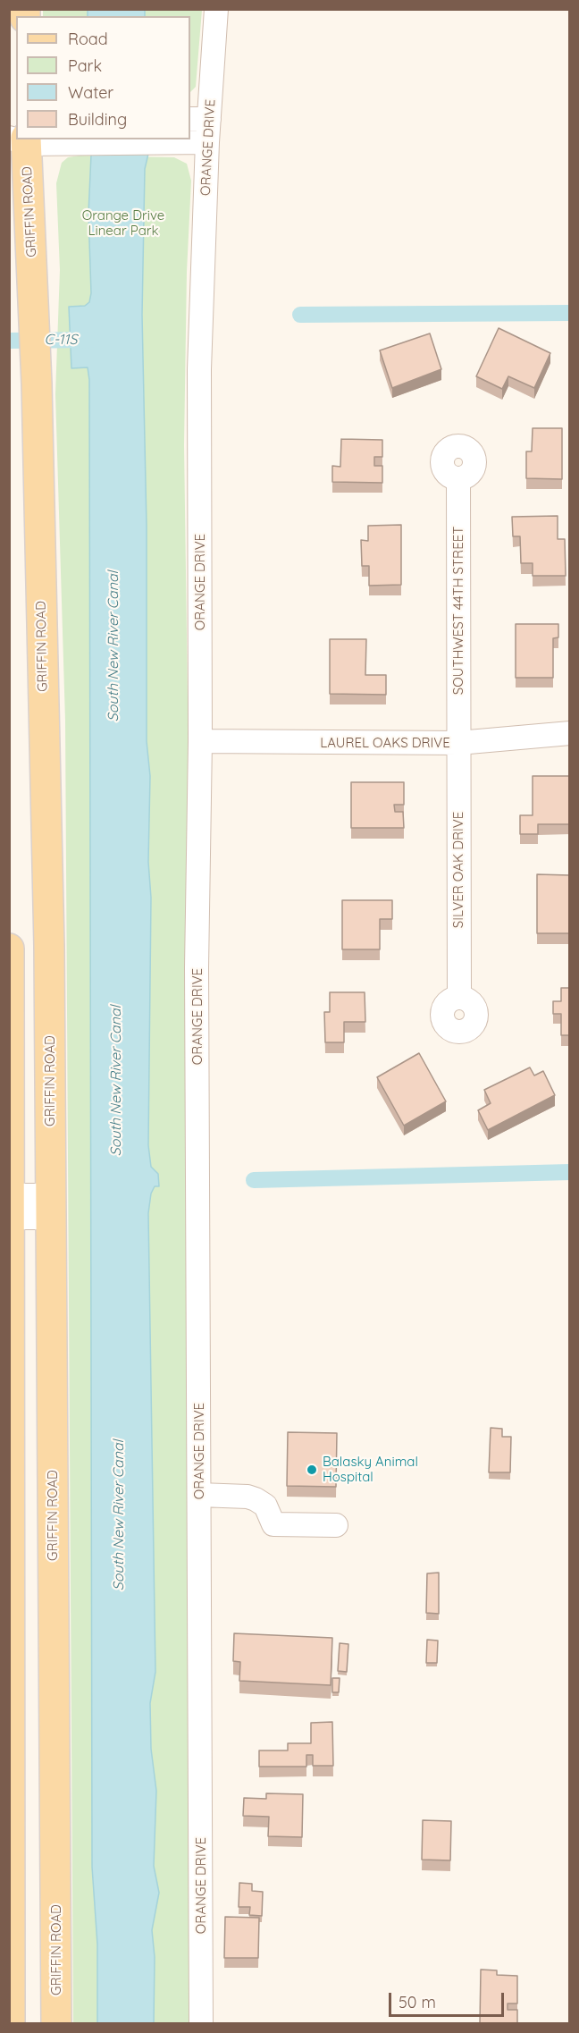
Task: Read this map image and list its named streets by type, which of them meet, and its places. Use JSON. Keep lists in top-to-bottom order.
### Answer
{
  "streets": {
    "main road": ["GRIFFIN ROAD"],
    "street": [
      "ORANGE DRIVE",
      "SOUTHWEST 44TH STREET",
      "LAUREL OAKS DRIVE",
      "SILVER OAK DRIVE"
    ]
  },
  "crossings": [
    ["ORANGE DRIVE", "LAUREL OAKS DRIVE"],
    ["SOUTHWEST 44TH STREET", "LAUREL OAKS DRIVE"],
    ["SOUTHWEST 44TH STREET", "SILVER OAK DRIVE"],
    ["LAUREL OAKS DRIVE", "SILVER OAK DRIVE"]
  ],
  "water": ["C-11S", "South New River Canal"],
  "parks": ["Orange Drive Linear Park"],
  "places": ["Balasky Animal Hospital"],
  "legend": [
    "Road",
    "Park",
    "Water",
    "Building"
  ],
  "scale_bar": "50 m"
}
